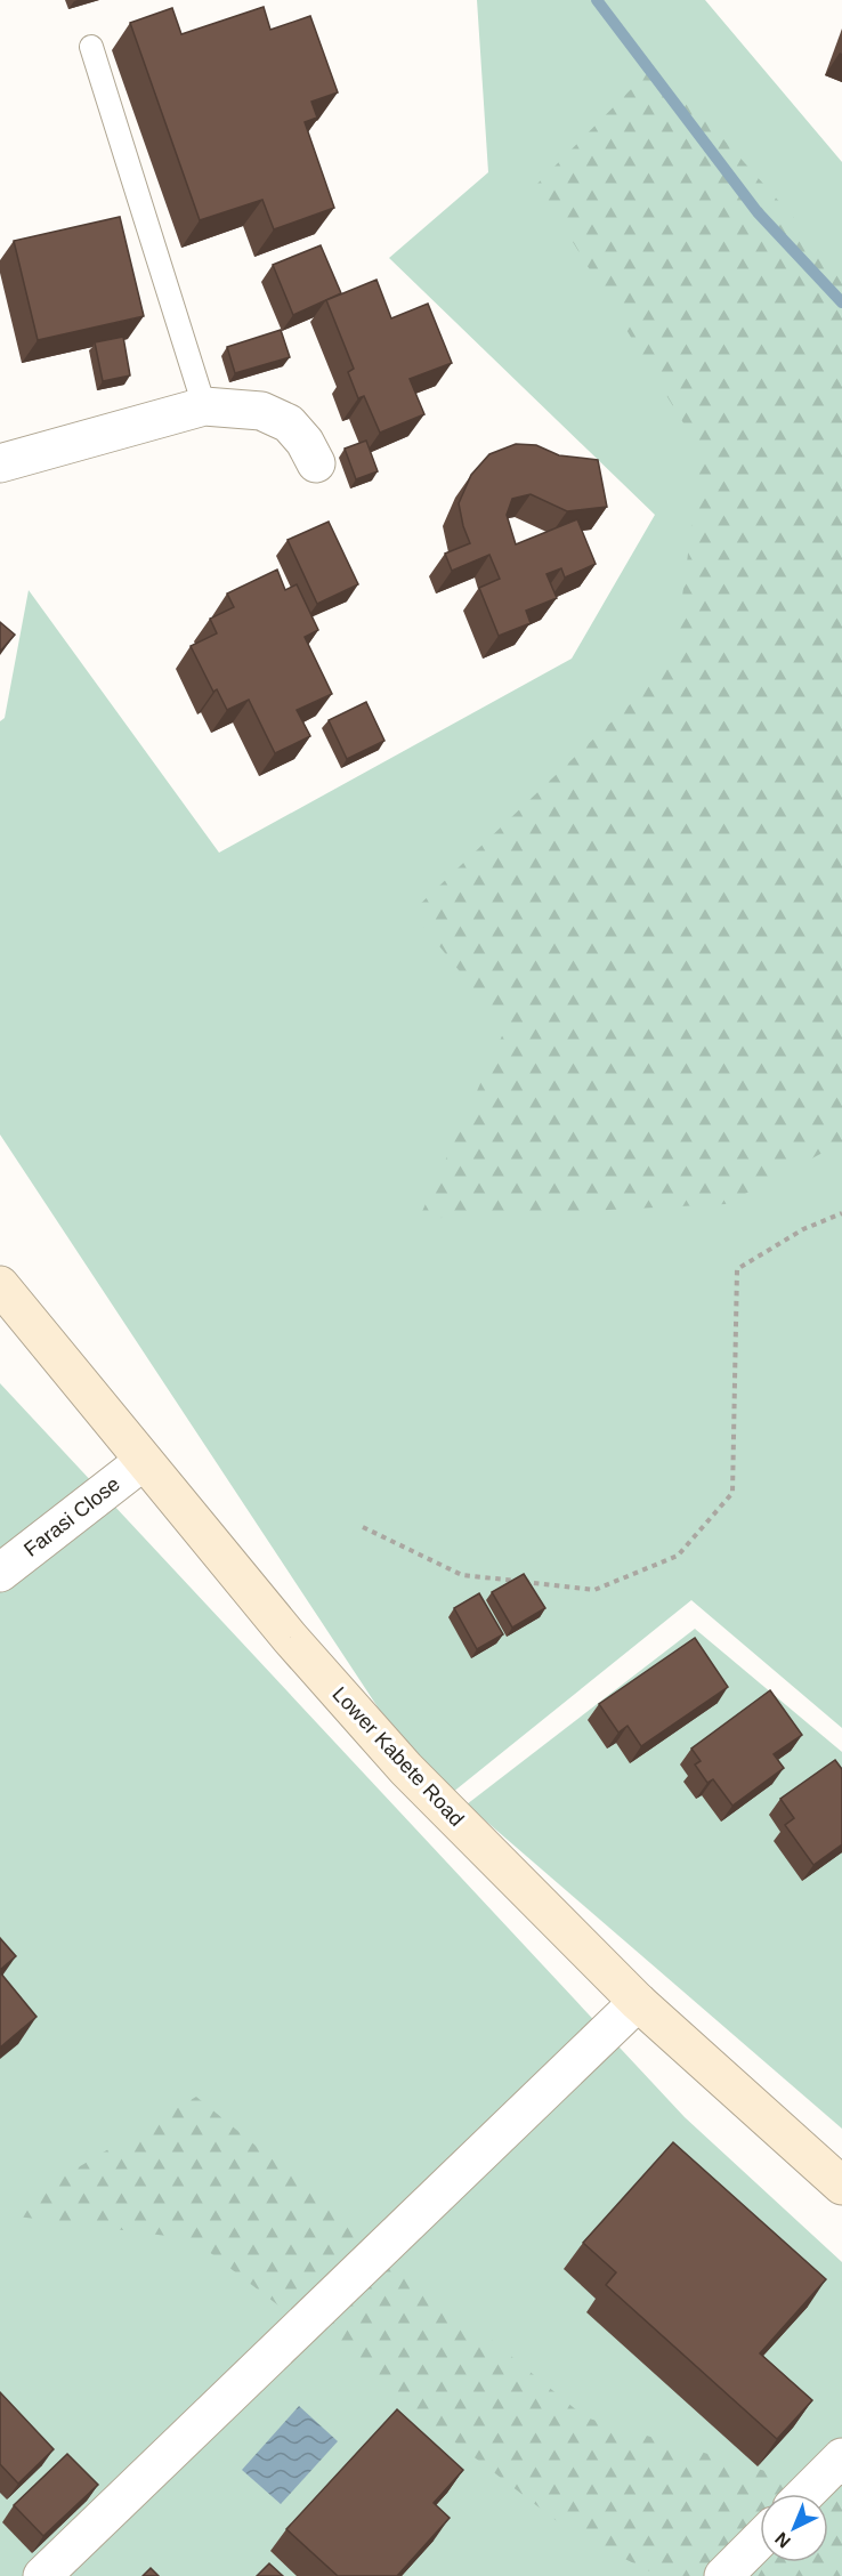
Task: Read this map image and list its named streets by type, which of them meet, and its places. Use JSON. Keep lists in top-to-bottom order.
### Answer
{
  "streets": {
    "main road": ["Lower Kabete Road"],
    "street": ["Farasi Close"]
  },
  "crossings": [
    ["Farasi Close", "Lower Kabete Road"]
  ],
  "north": "bottom left"
}
